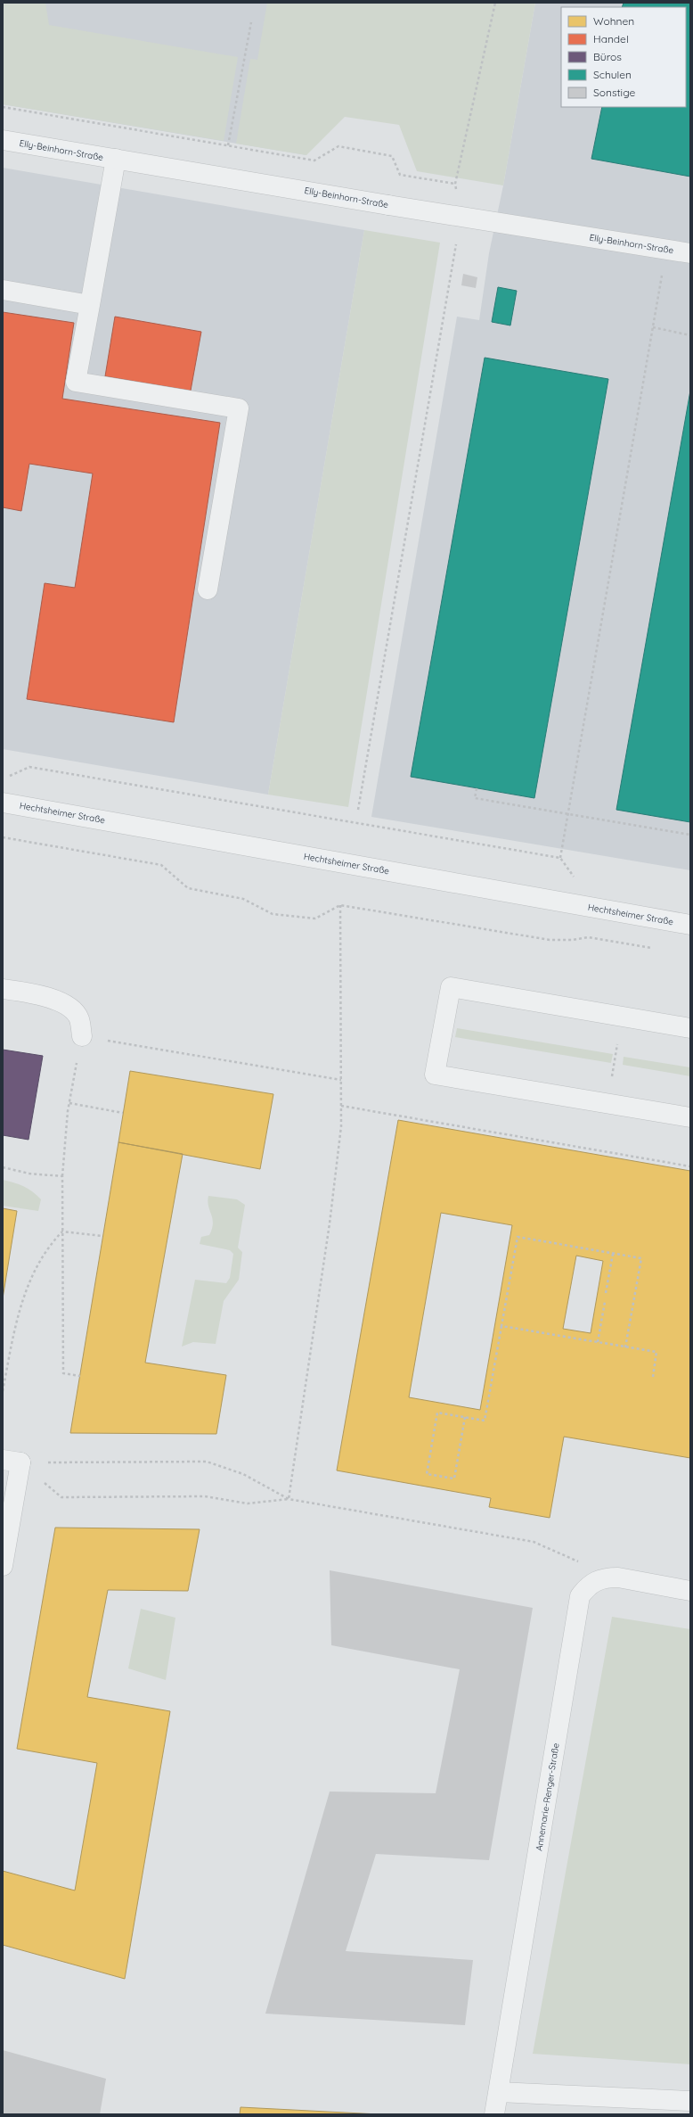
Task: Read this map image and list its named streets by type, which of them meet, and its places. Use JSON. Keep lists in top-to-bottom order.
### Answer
{
  "streets": {
    "street": ["Elly-Beinhorn-Straße", "Hechtsheimer Straße", "Annemarie-Renger-Straße"]
  },
  "legend": [
    "Wohnen",
    "Handel",
    "Büros",
    "Schulen",
    "Sonstige"
  ]
}
